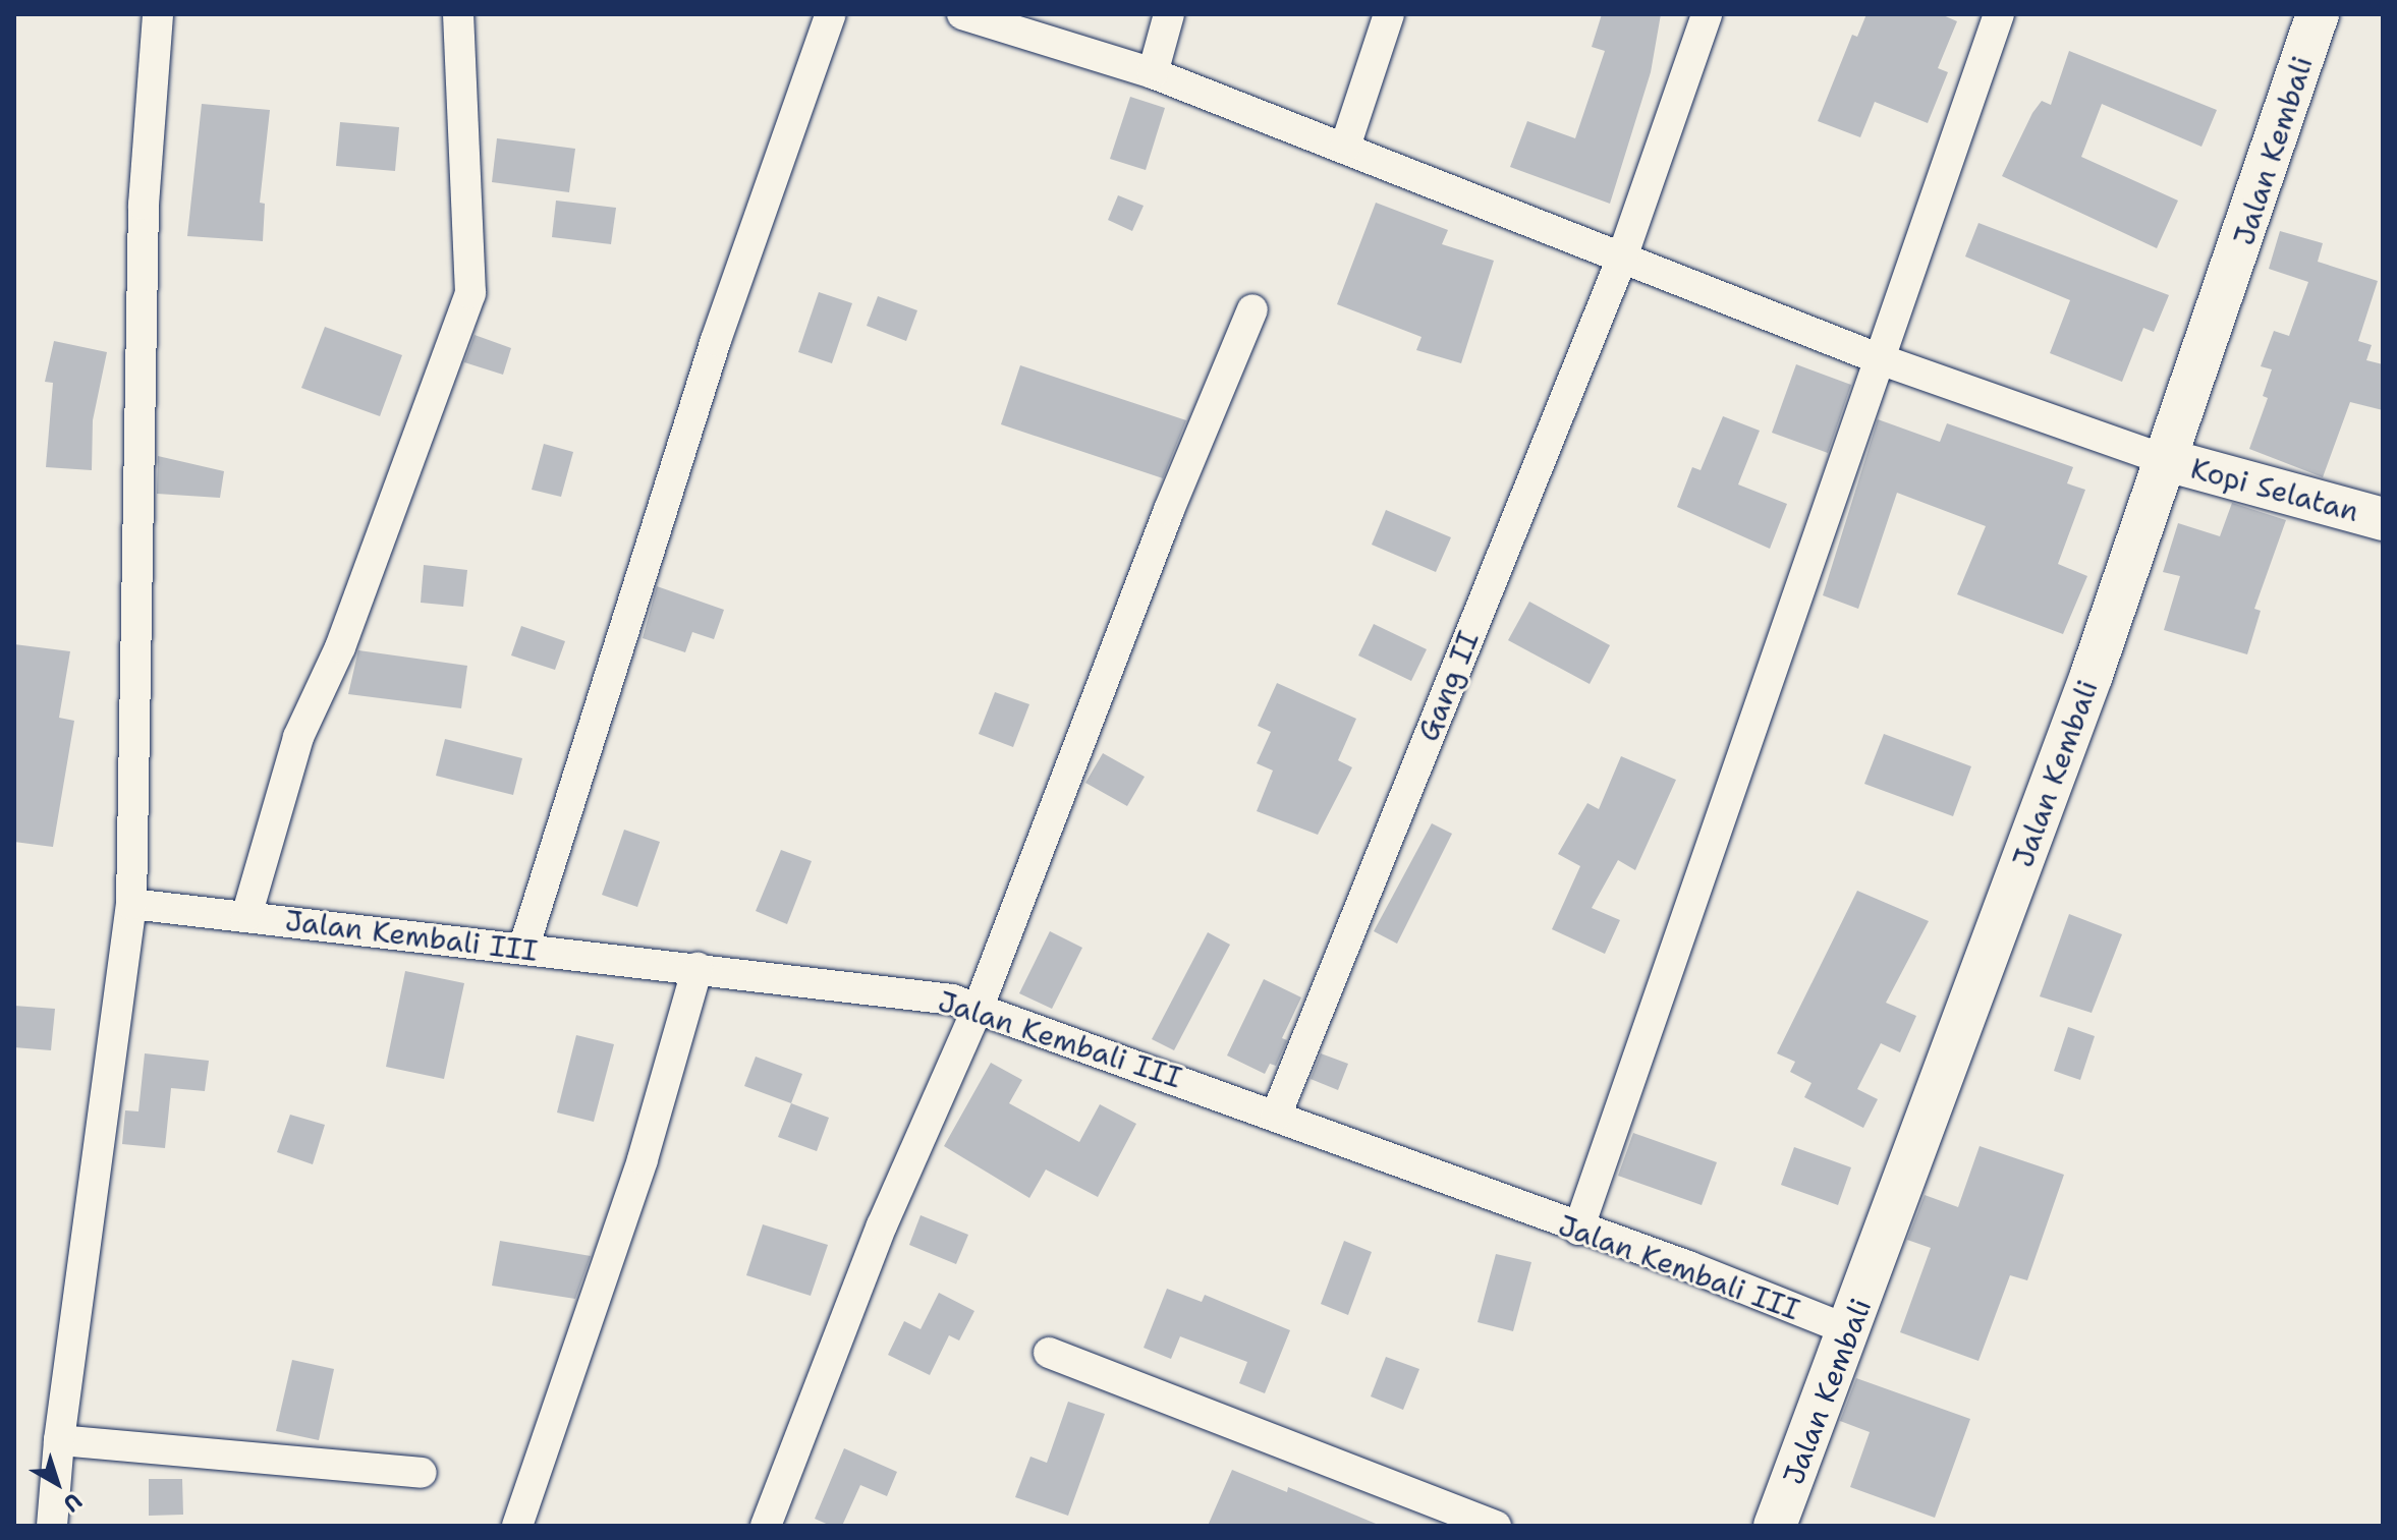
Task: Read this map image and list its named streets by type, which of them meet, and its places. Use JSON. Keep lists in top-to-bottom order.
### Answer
{
  "streets": {
    "street": [
      "Jalan Kembali",
      "Kopi Selatan",
      "Gang II",
      "Jalan Kembali III"
    ]
  },
  "crossings": [
    ["Jalan Kembali", "Kopi Selatan"],
    ["Jalan Kembali", "Jalan Kembali III"],
    ["Gang II", "Jalan Kembali III"]
  ],
  "north": "bottom right"
}
